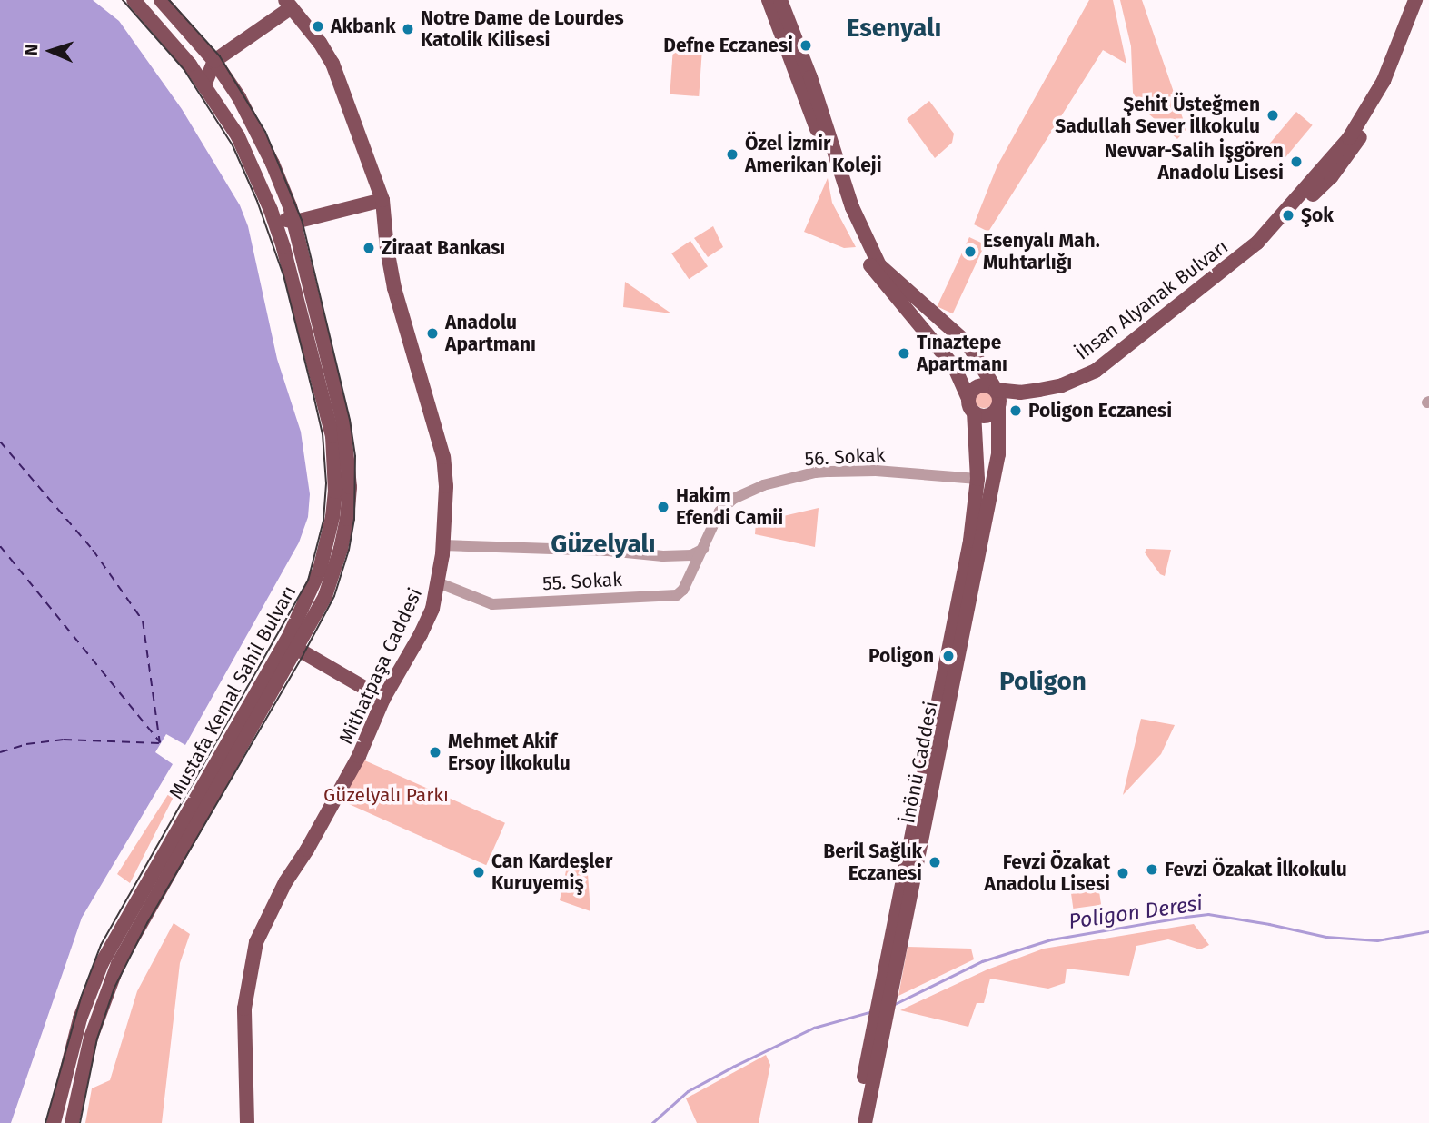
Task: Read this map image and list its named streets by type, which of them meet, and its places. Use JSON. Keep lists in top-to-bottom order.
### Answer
{
  "streets": {
    "main road": [
      "İhsan Alyanak Bulvarı",
      "Mithatpaşa Caddesi",
      "Mustafa Kemal Sahil Bulvarı",
      "İnönü Caddesi"
    ],
    "street": ["56. Sokak", "55. Sokak"]
  },
  "crossings": [
    ["İhsan Alyanak Bulvarı", "İnönü Caddesi"],
    ["56. Sokak", "55. Sokak"],
    ["56. Sokak", "İnönü Caddesi"],
    ["55. Sokak", "Mithatpaşa Caddesi"]
  ],
  "districts": ["Esenyalı", "Güzelyalı", "Poligon"],
  "water": ["Poligon Deresi"],
  "parks": ["Güzelyalı Parkı"],
  "places": [
    "Akbank",
    "Notre Dame de Lourdes Katolik Kilisesi",
    "Defne Eczanesi",
    "Şehit Üsteğmen Sadullah Sever İlkokulu",
    "Özel İzmir Amerikan Koleji",
    "Nevvar-Salih İşgören Anadolu Lisesi",
    "Şok",
    "Ziraat Bankası",
    "Esenyalı Mah. Muhtarlığı",
    "Anadolu Apartmanı",
    "Tınaztepe Apartmanı",
    "Poligon Eczanesi",
    "Hakim Efendi Camii",
    "Poligon",
    "Mehmet Akif Ersoy İlkokulu",
    "Beril Sağlık Eczanesi",
    "Fevzi Özakat İlkokulu",
    "Can Kardeşler Kuruyemiş",
    "Fevzi Özakat Anadolu Lisesi"
  ],
  "north": "left"
}
